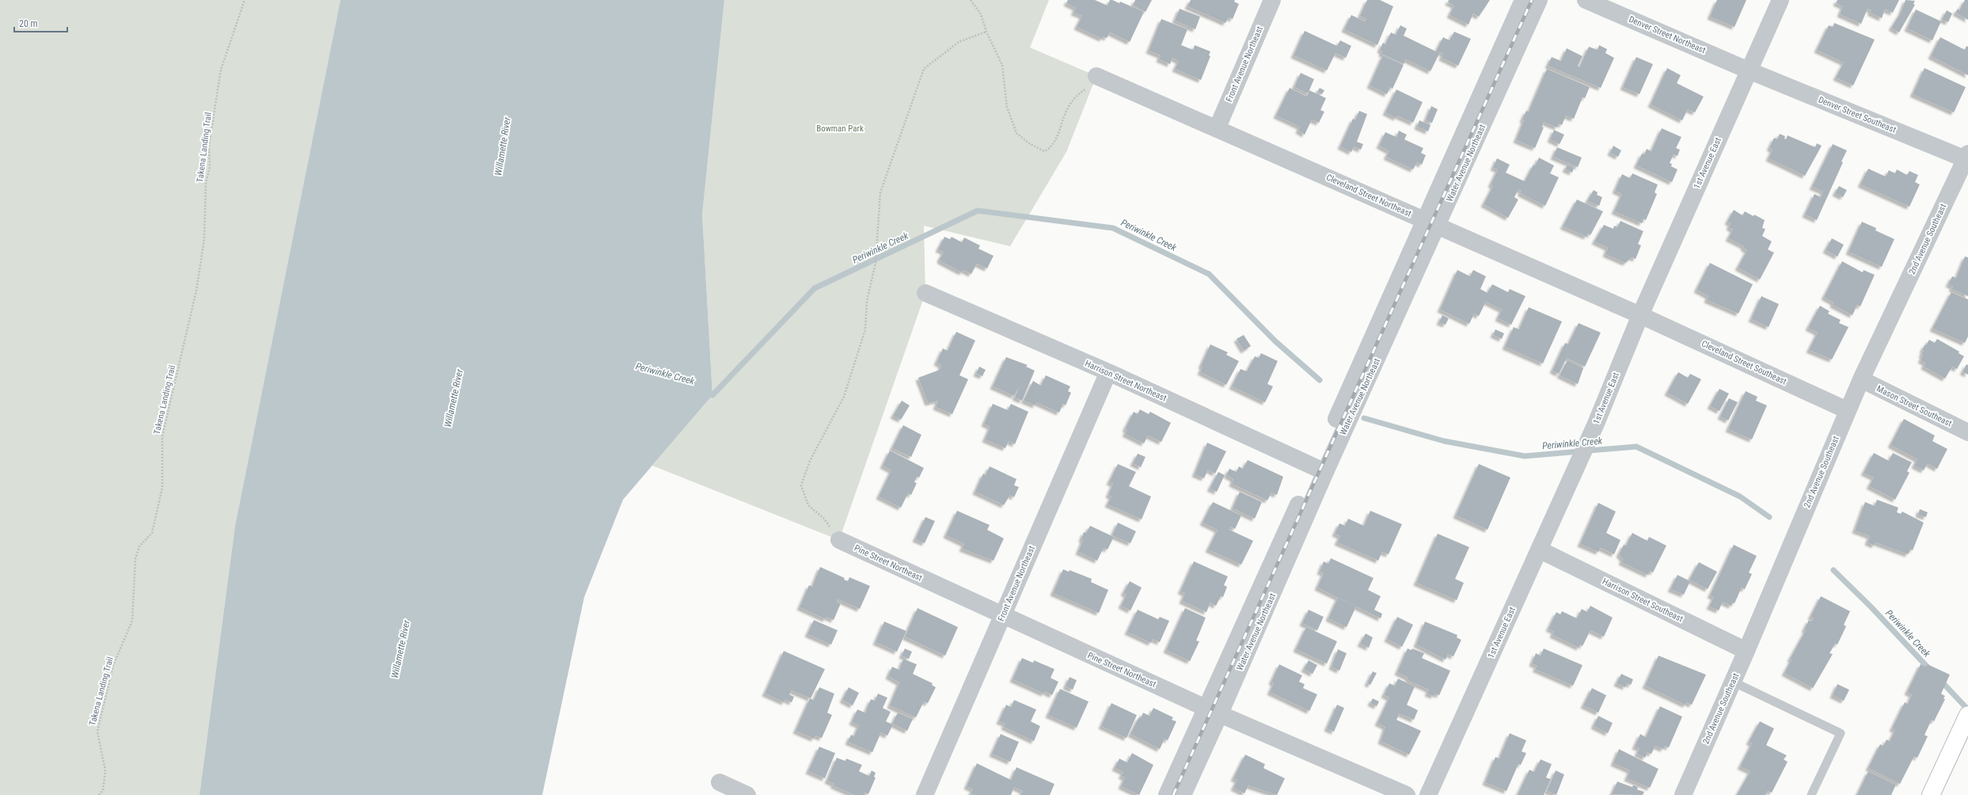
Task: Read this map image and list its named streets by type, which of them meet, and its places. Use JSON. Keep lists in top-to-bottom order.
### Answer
{
  "streets": {
    "street": [
      "Denver Street Northeast",
      "Front Avenue Northeast",
      "Denver Street Southeast",
      "Water Avenue Northeast",
      "1st Avenue East",
      "Cleveland Street Northeast",
      "2nd Avenue Southeast",
      "Cleveland Street Southeast",
      "Harrison Street Northeast",
      "Mason Street Southeast",
      "Pine Street Northeast",
      "Harrison Street Southeast"
    ],
    "path": ["Takena Landing Trail"]
  },
  "crossings": [
    ["Denver Street Northeast", "Denver Street Southeast"],
    ["Denver Street Northeast", "1st Avenue East"],
    ["Front Avenue Northeast", "Cleveland Street Northeast"],
    ["Front Avenue Northeast", "Harrison Street Northeast"],
    ["Front Avenue Northeast", "Pine Street Northeast"],
    ["Denver Street Southeast", "1st Avenue East"],
    ["Denver Street Southeast", "2nd Avenue Southeast"],
    ["Water Avenue Northeast", "Cleveland Street Northeast"],
    ["Water Avenue Northeast", "Harrison Street Northeast"],
    ["Water Avenue Northeast", "Pine Street Northeast"],
    ["1st Avenue East", "Cleveland Street Northeast"],
    ["1st Avenue East", "Cleveland Street Southeast"],
    ["1st Avenue East", "Harrison Street Southeast"],
    ["Cleveland Street Northeast", "Cleveland Street Southeast"],
    ["2nd Avenue Southeast", "Cleveland Street Southeast"],
    ["2nd Avenue Southeast", "Mason Street Southeast"],
    ["2nd Avenue Southeast", "Harrison Street Southeast"]
  ],
  "water": ["Willamette River", "Periwinkle Creek"],
  "parks": ["Bowman Park"],
  "scale_bar": "20 m"
}
